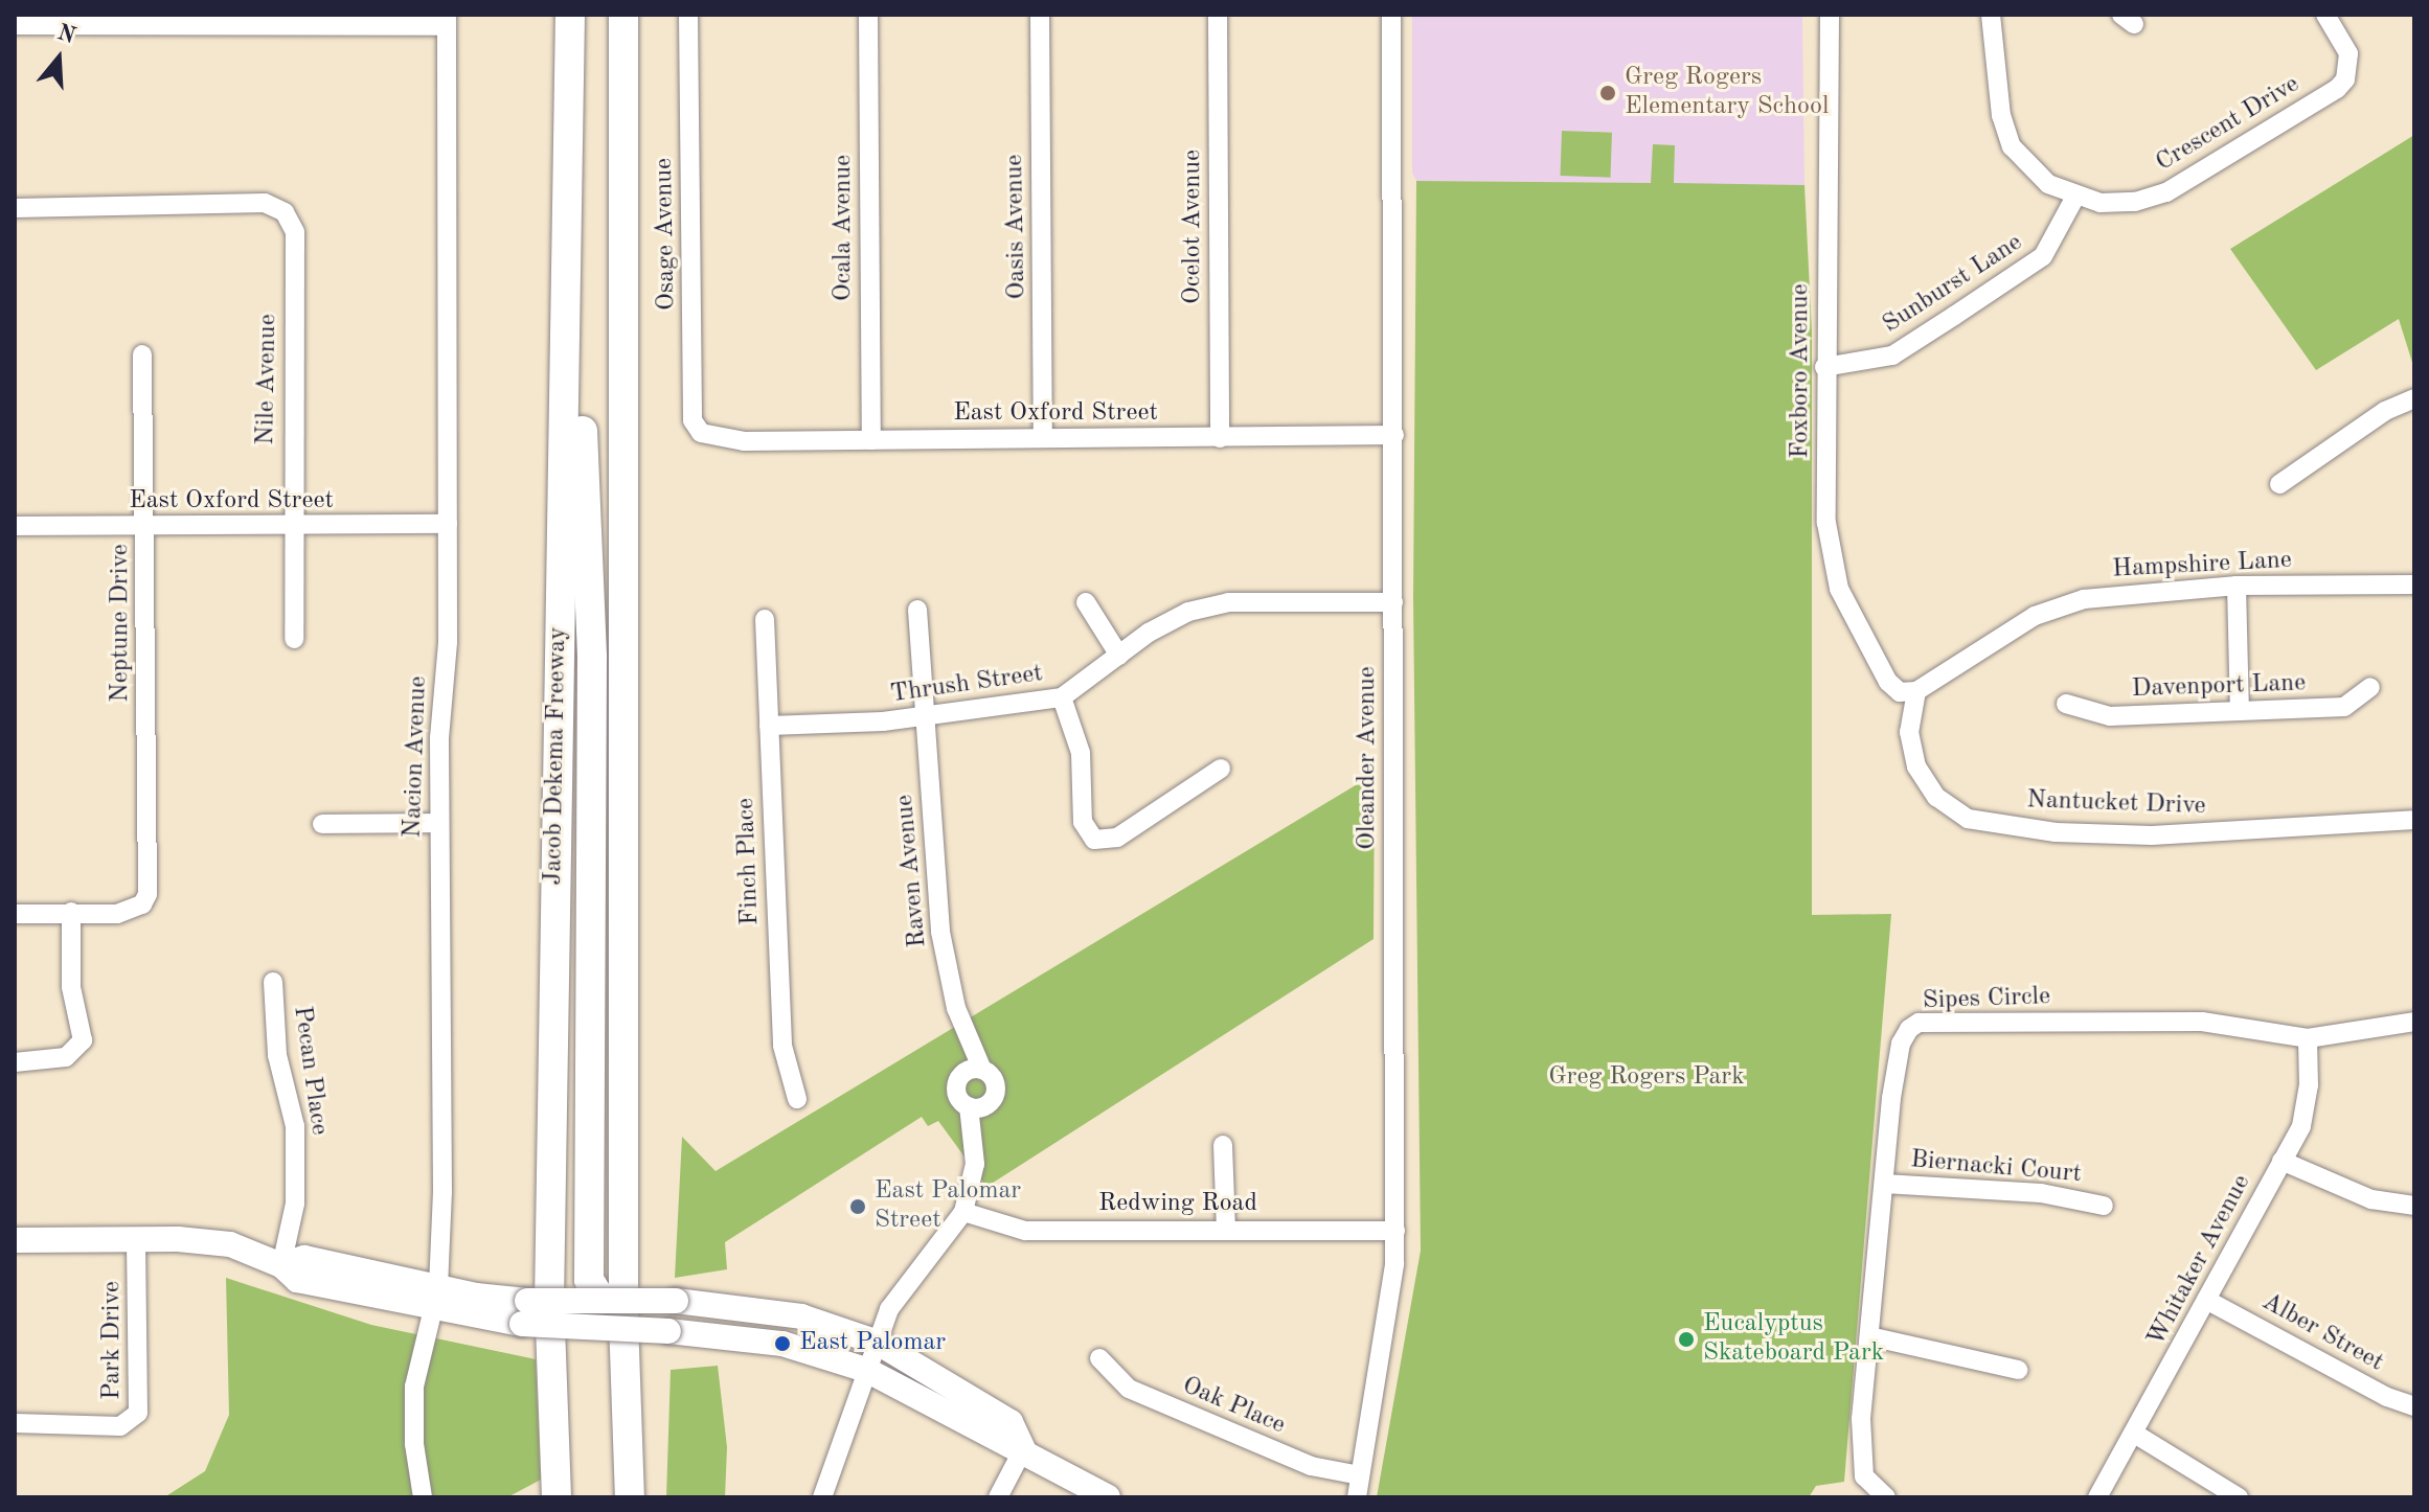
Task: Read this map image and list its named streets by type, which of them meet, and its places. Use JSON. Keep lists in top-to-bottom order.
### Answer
{
  "streets": {
    "highway": ["Jacob Dekema Freeway"],
    "street": [
      "Crescent Drive",
      "Oasis Avenue",
      "Ocelot Avenue",
      "Ocala Avenue",
      "Osage Avenue",
      "Sunburst Lane",
      "Foxboro Avenue",
      "Nile Avenue",
      "East Oxford Street",
      "Hampshire Lane",
      "Neptune Drive",
      "Thrush Street",
      "Davenport Lane",
      "Nacion Avenue",
      "Oleander Avenue",
      "Nantucket Drive",
      "Finch Place",
      "Raven Avenue",
      "Sipes Circle",
      "Pecan Place",
      "Biernacki Court",
      "Redwing Road",
      "Whitaker Avenue",
      "Alber Street",
      "Park Drive",
      "Oak Place"
    ]
  },
  "crossings": [
    ["Crescent Drive", "Sunburst Lane"],
    ["Oasis Avenue", "East Oxford Street"],
    ["Ocelot Avenue", "East Oxford Street"],
    ["Ocala Avenue", "East Oxford Street"],
    ["Osage Avenue", "East Oxford Street"],
    ["Sunburst Lane", "Foxboro Avenue"],
    ["Foxboro Avenue", "Hampshire Lane"],
    ["Foxboro Avenue", "Nantucket Drive"],
    ["Nile Avenue", "East Oxford Street"],
    ["East Oxford Street", "Neptune Drive"],
    ["East Oxford Street", "Nacion Avenue"],
    ["East Oxford Street", "Oleander Avenue"],
    ["Hampshire Lane", "Nantucket Drive"],
    ["Thrush Street", "Oleander Avenue"],
    ["Thrush Street", "Finch Place"],
    ["Thrush Street", "Raven Avenue"],
    ["Oleander Avenue", "Redwing Road"],
    ["Oleander Avenue", "Oak Place"],
    ["Sipes Circle", "Biernacki Court"],
    ["Sipes Circle", "Whitaker Avenue"],
    ["Whitaker Avenue", "Alber Street"]
  ],
  "parks": ["Greg Rogers Park"],
  "places": [
    "Greg Rogers Elementary School",
    "East Palomar Street",
    "Eucalyptus Skateboard Park",
    "East Palomar"
  ],
  "north": "top"
}
